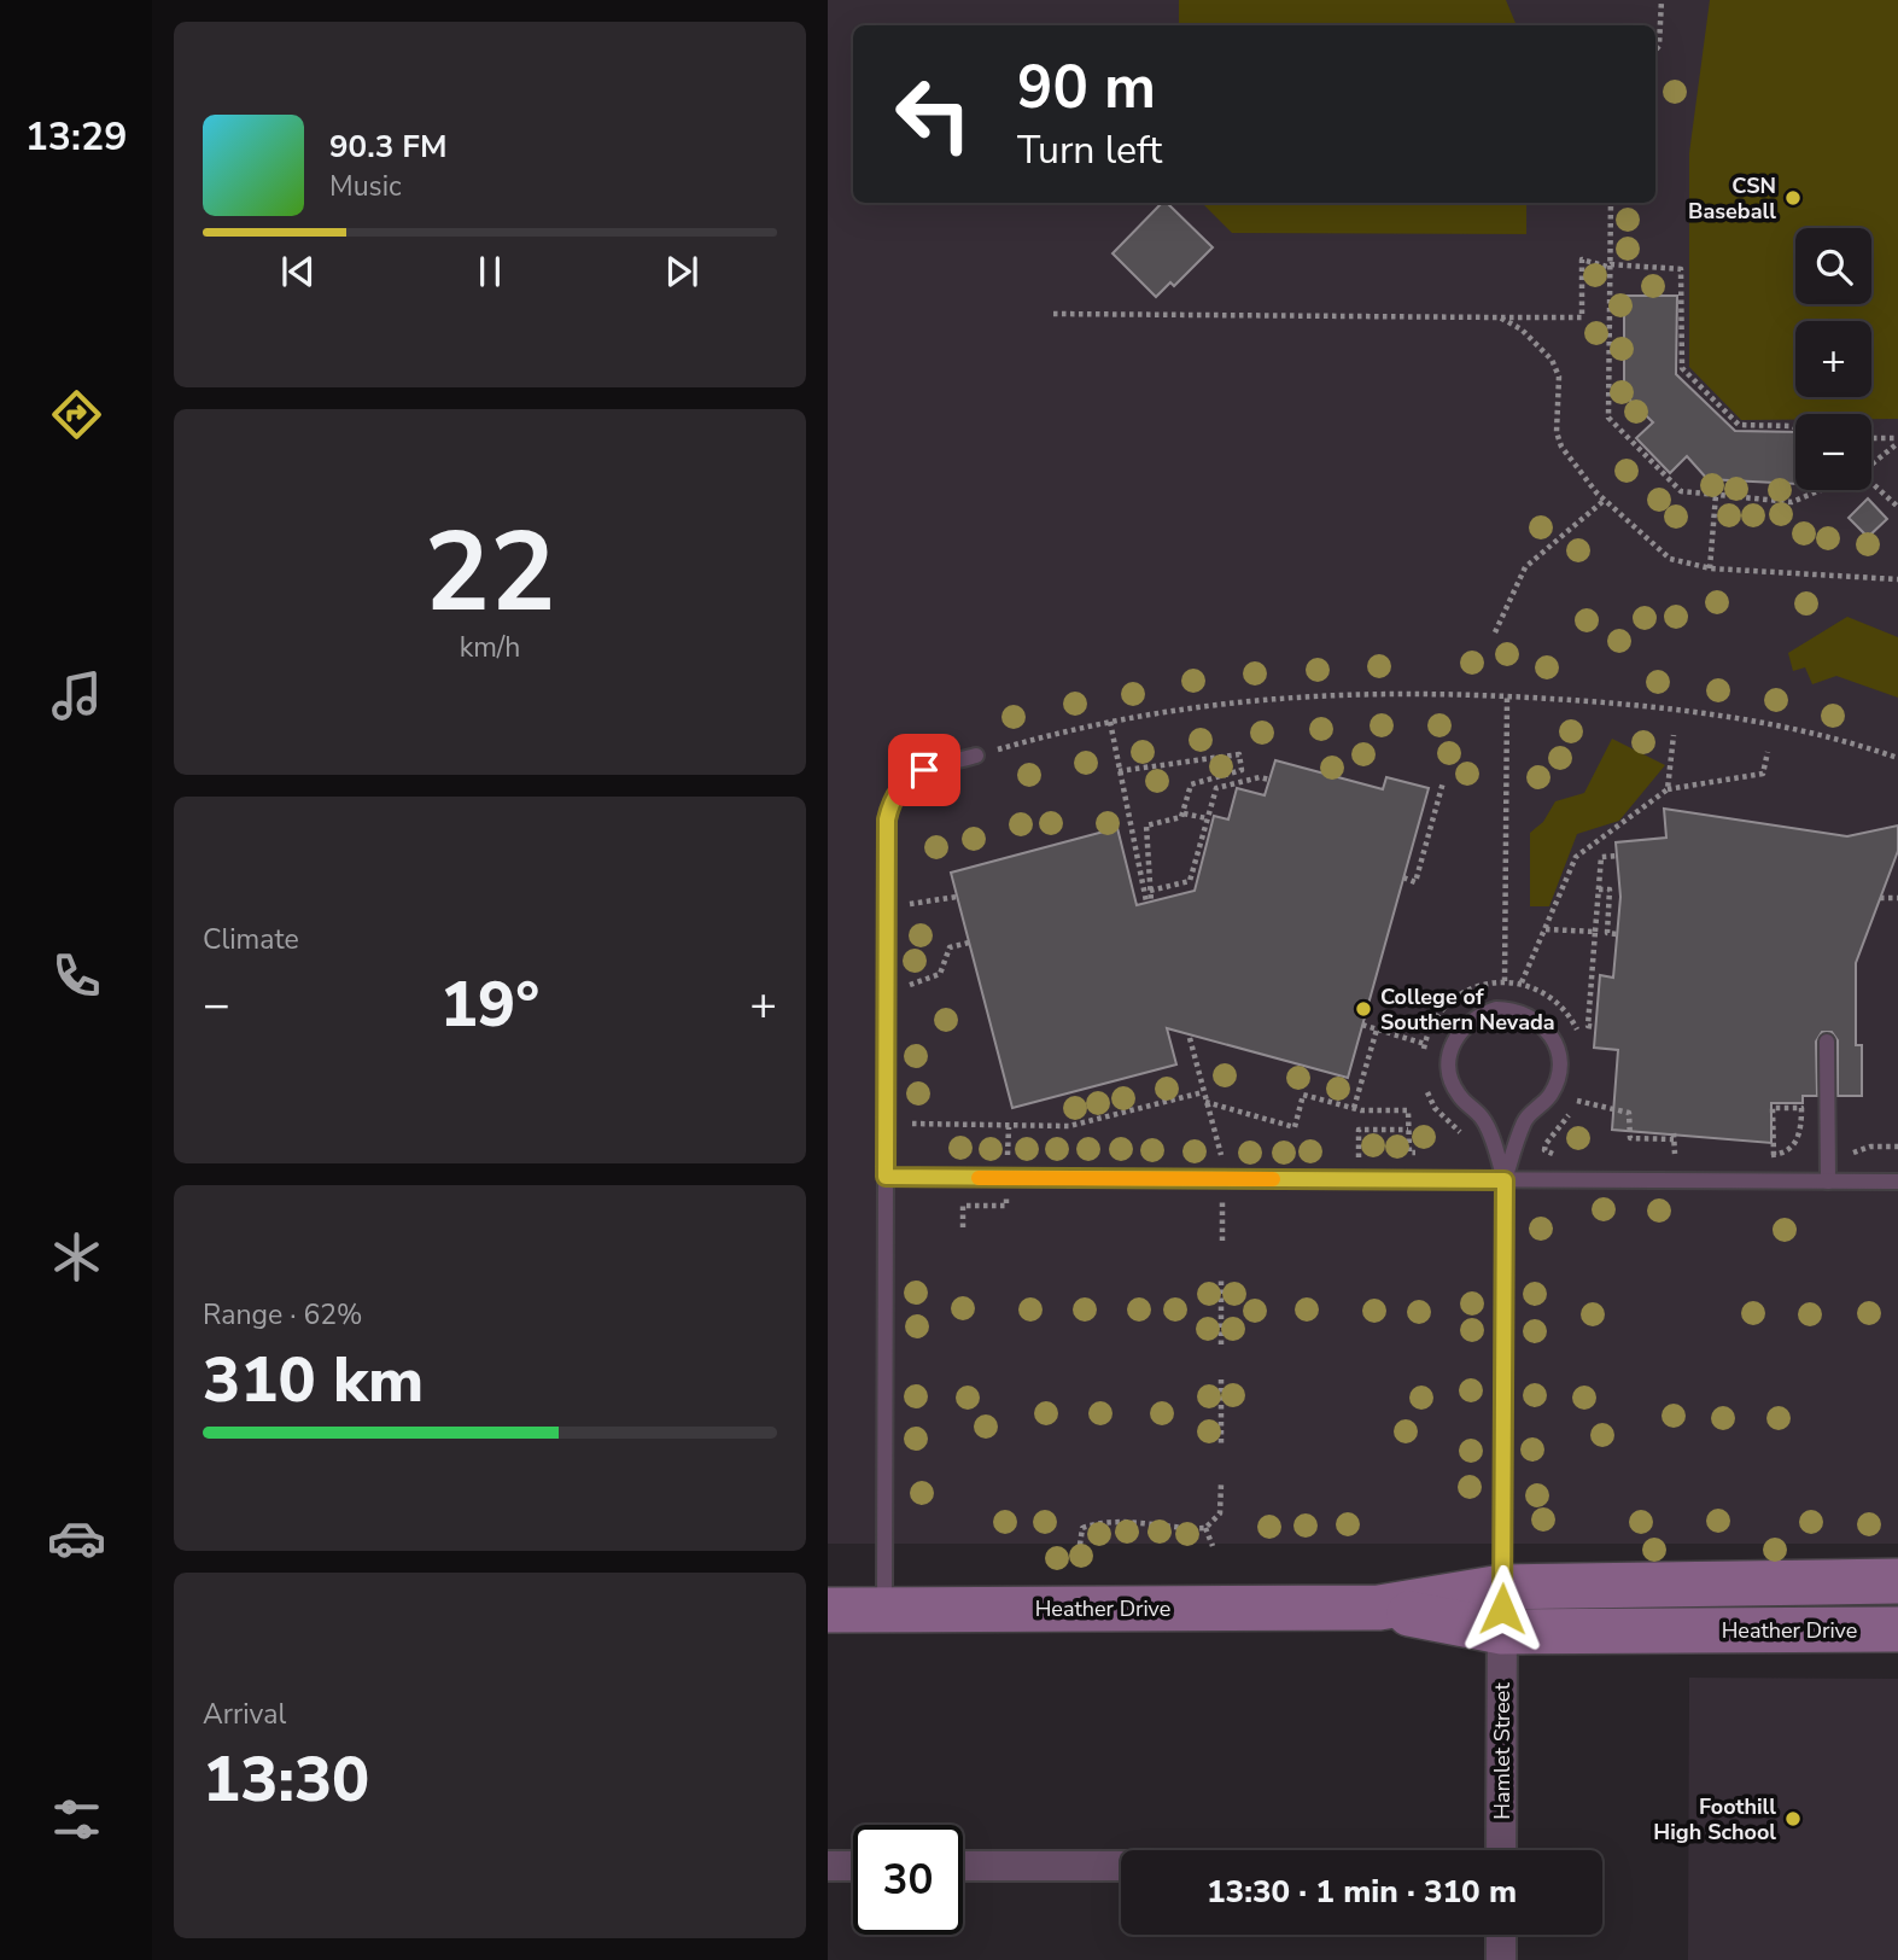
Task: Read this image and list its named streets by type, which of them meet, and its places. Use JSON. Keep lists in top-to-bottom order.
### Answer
{
  "streets": {
    "street": ["Heather Drive", "Hamlet Street"]
  },
  "crossings": [
    ["Heather Drive", "Hamlet Street"]
  ],
  "places": ["CSN Baseball", "College of Southern Nevada", "Foothill High School"],
  "page": {
    "tabs": "13:29",
    "turn": ["90 m", "Turn left"],
    "song": ["90.3 FM", "Music"],
    "map_buttons": ["+", "−"],
    "tile": [
      ["22", "km/h"],
      "Climate",
      ["Range · 62%", "310 km"],
      ["Arrival", "13:30"]
    ],
    "heat": ["−", "19°", "+"],
    "limit": "30",
    "trip": "13:30 · 1 min · 310 m"
  }
}
